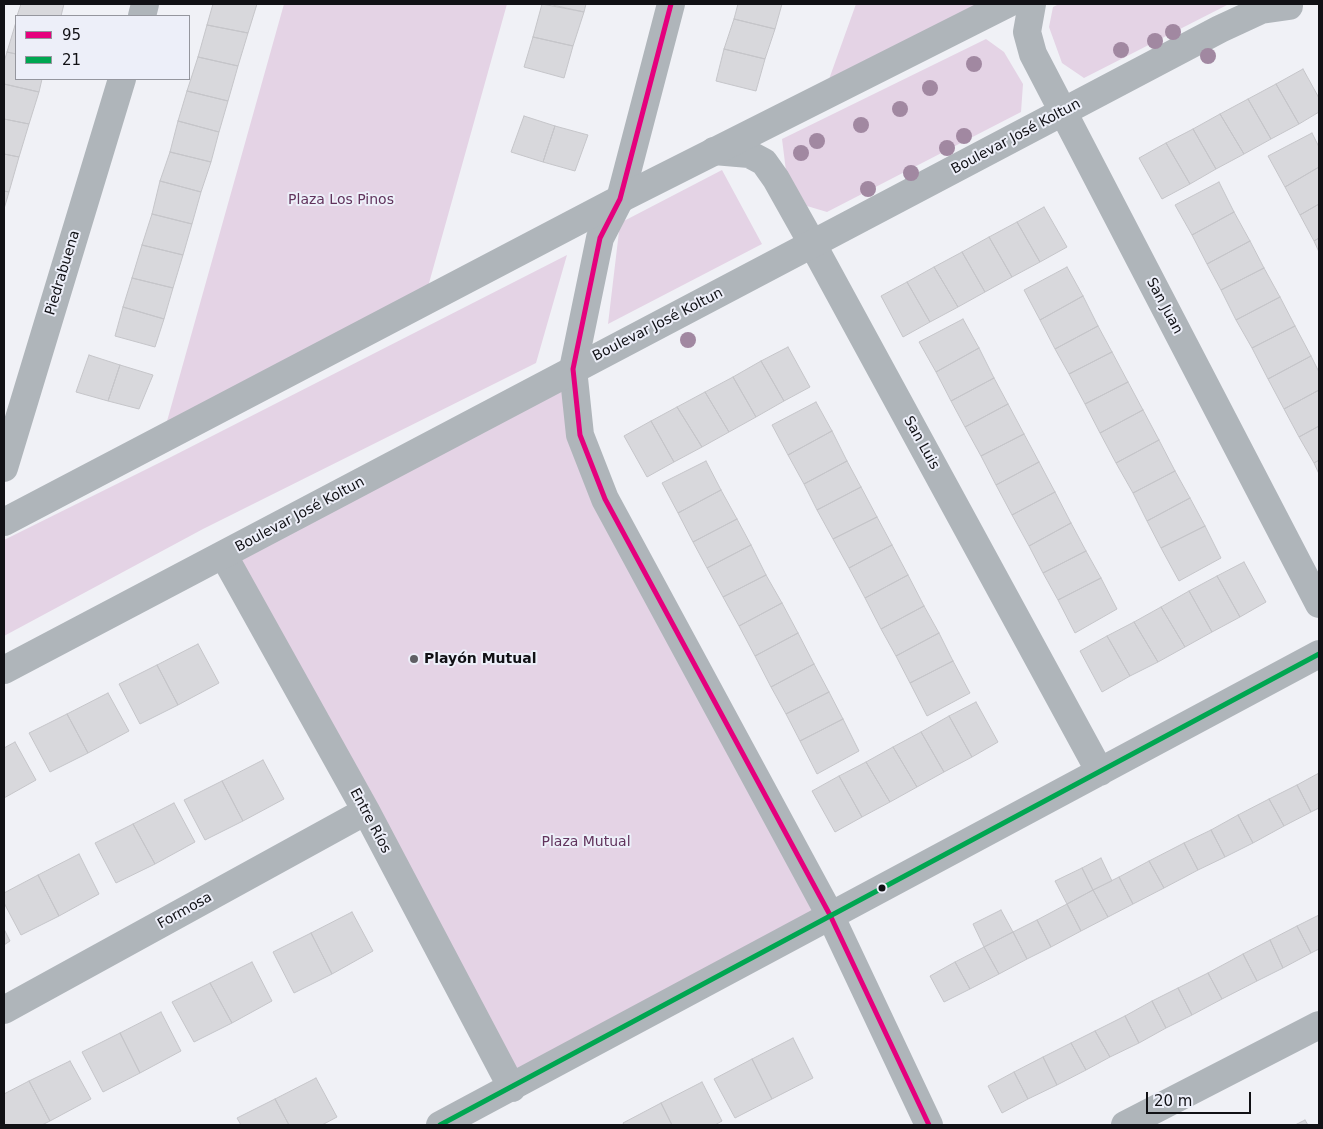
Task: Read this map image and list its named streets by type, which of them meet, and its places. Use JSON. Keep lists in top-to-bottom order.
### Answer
{
  "streets": {
    "street": [
      "Boulevar José Koltun",
      "Piedrabuena",
      "San Juan",
      "San Luis",
      "Entre Ríos",
      "Formosa"
    ]
  },
  "crossings": [
    ["Boulevar José Koltun", "San Juan"],
    ["Boulevar José Koltun", "San Luis"],
    ["Boulevar José Koltun", "Entre Ríos"],
    ["Entre Ríos", "Formosa"]
  ],
  "parks": ["Plaza Los Pinos", "Plaza Mutual"],
  "places": ["Playón Mutual"],
  "lines": ["transit line 95", "transit line 21"],
  "legend": ["95", "21"],
  "scale_bar": "20 m"
}
